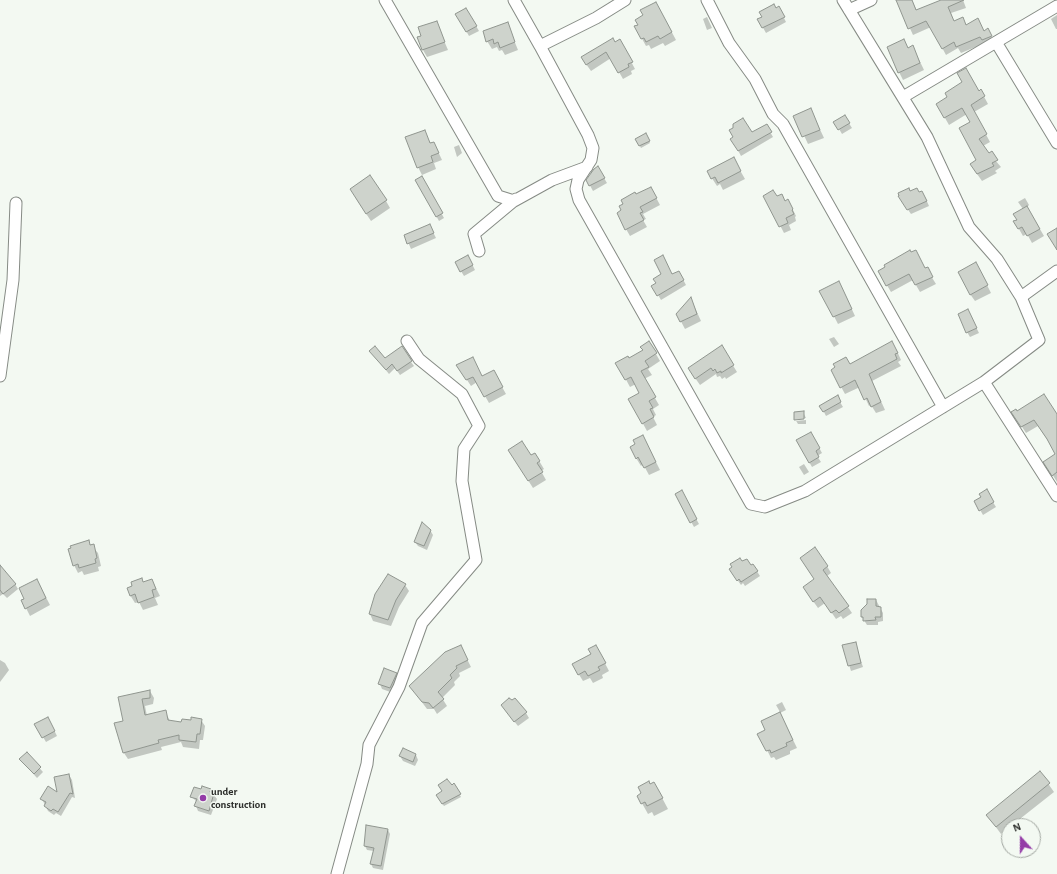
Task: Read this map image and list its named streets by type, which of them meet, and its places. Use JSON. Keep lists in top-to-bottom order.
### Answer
{
  "places": ["under construction"],
  "north": "top"
}
